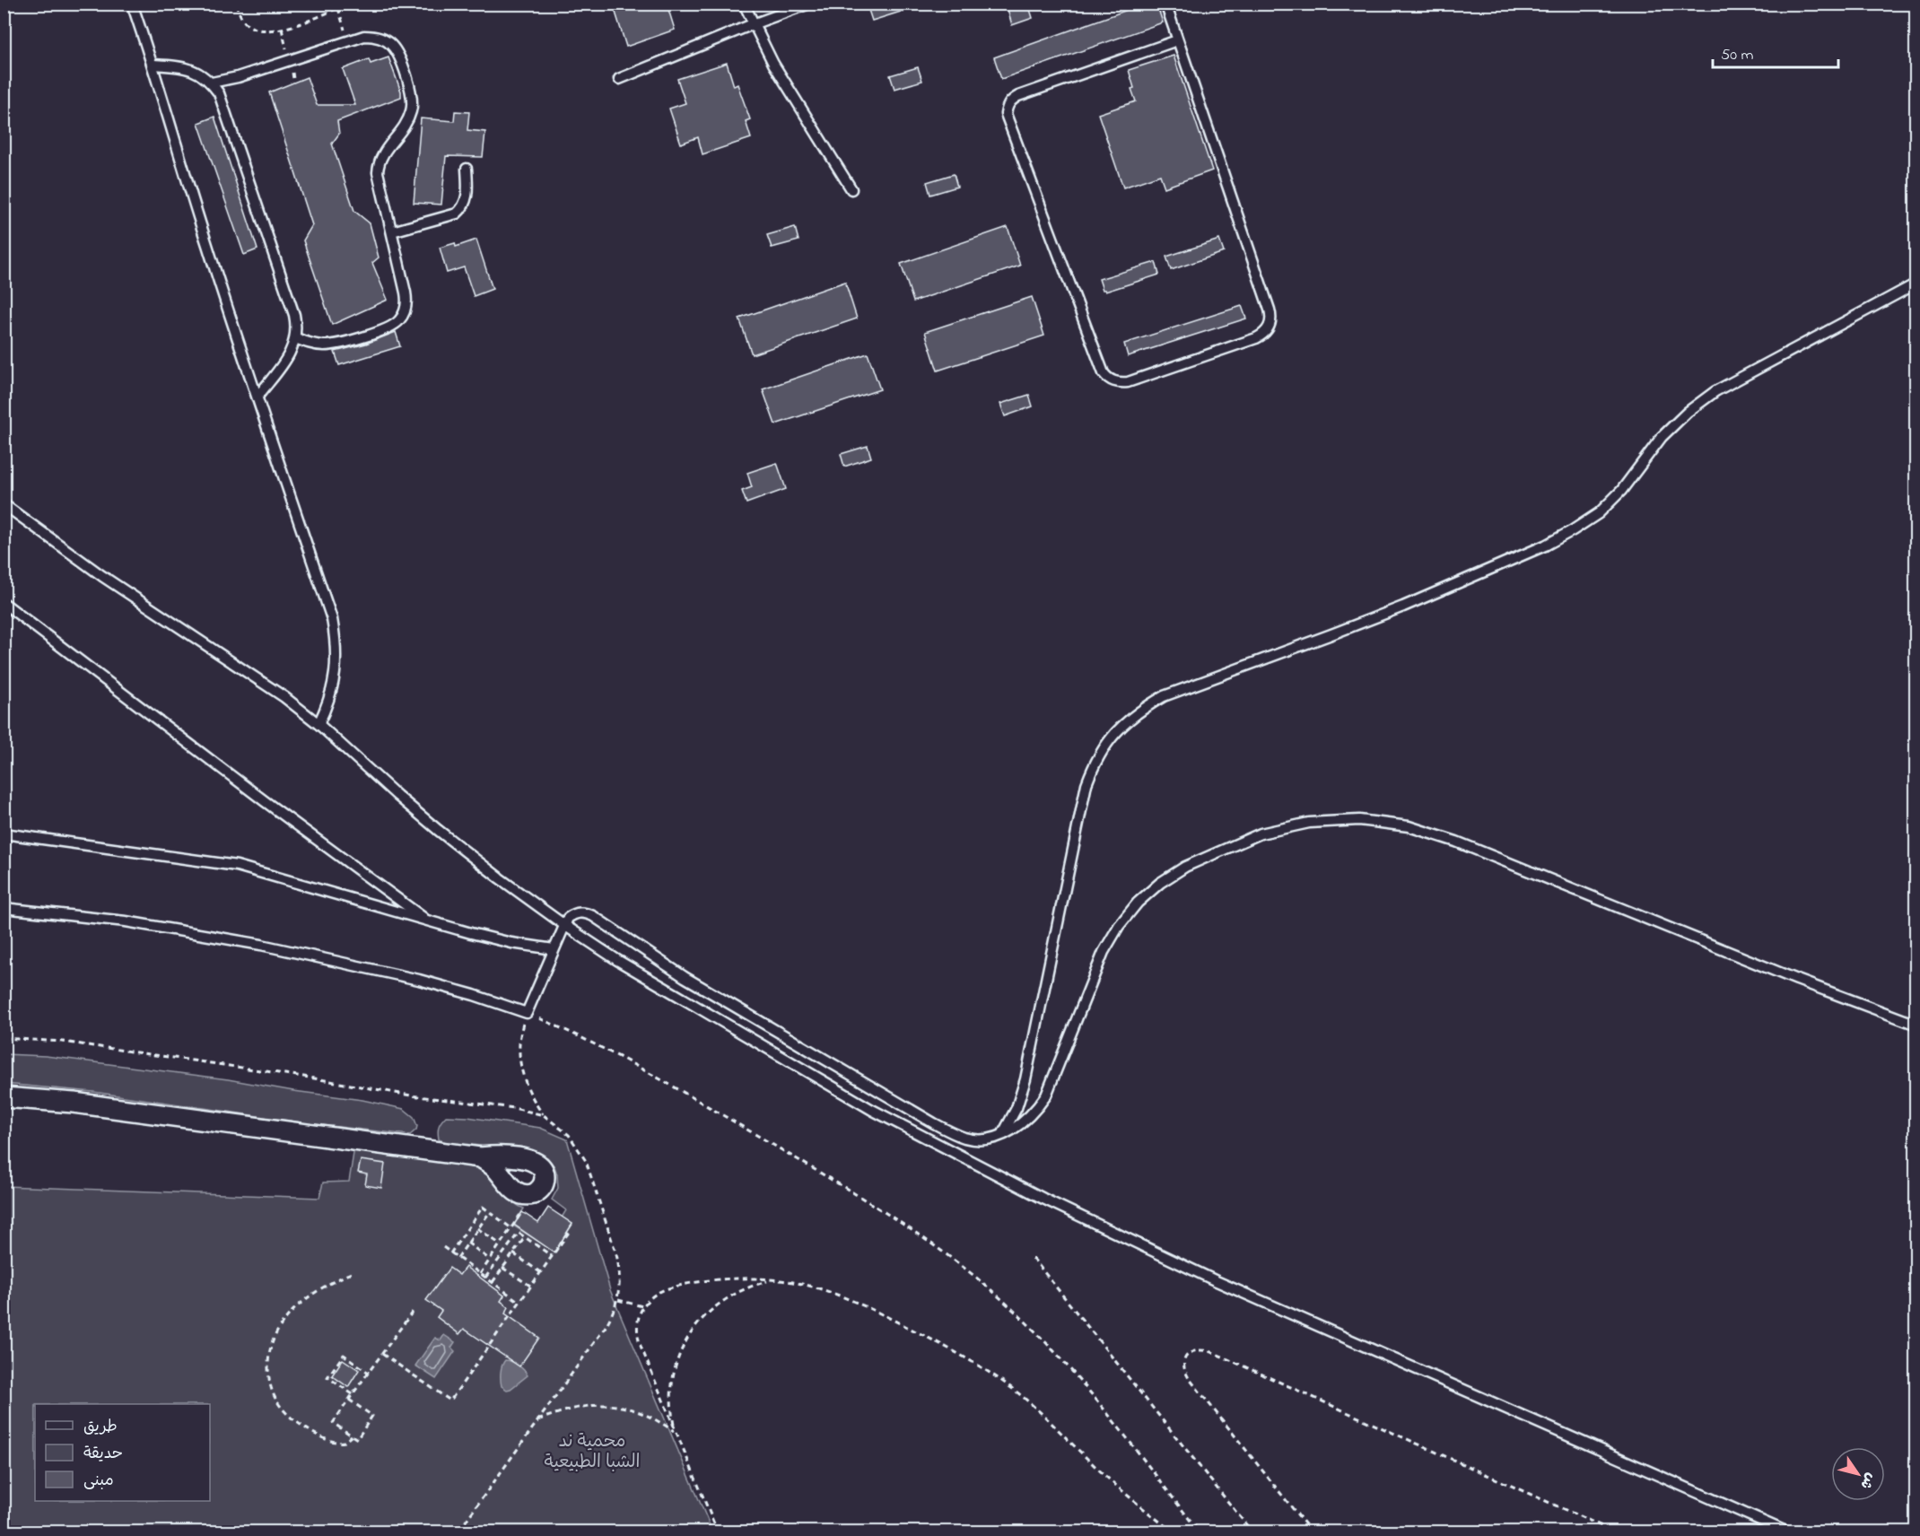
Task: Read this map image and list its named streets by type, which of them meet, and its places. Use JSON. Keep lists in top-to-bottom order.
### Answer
{
  "parks": ["محمية ند الشبا الطبيعية"],
  "legend": ["طريق", "حديقة", "مبنى"],
  "scale_bar": "50 m",
  "north": "bottom right"
}
